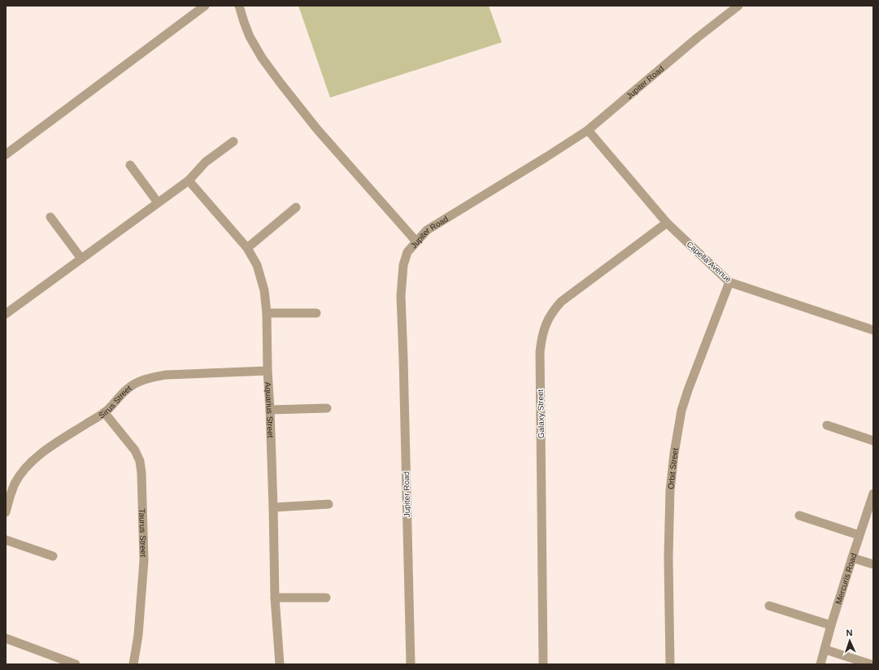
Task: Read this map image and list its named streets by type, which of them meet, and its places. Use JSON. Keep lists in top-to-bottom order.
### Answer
{
  "streets": {
    "street": [
      "Jupiter Road",
      "Capella Avenue",
      "Sirus Street",
      "Aquarius Street",
      "Galaxy Street",
      "Orbit Street",
      "Taurus Street",
      "Mercuris Road"
    ]
  },
  "crossings": [
    ["Jupiter Road", "Capella Avenue"],
    ["Capella Avenue", "Galaxy Street"],
    ["Capella Avenue", "Orbit Street"],
    ["Sirus Street", "Aquarius Street"],
    ["Sirus Street", "Taurus Street"]
  ],
  "north": "top"
}
